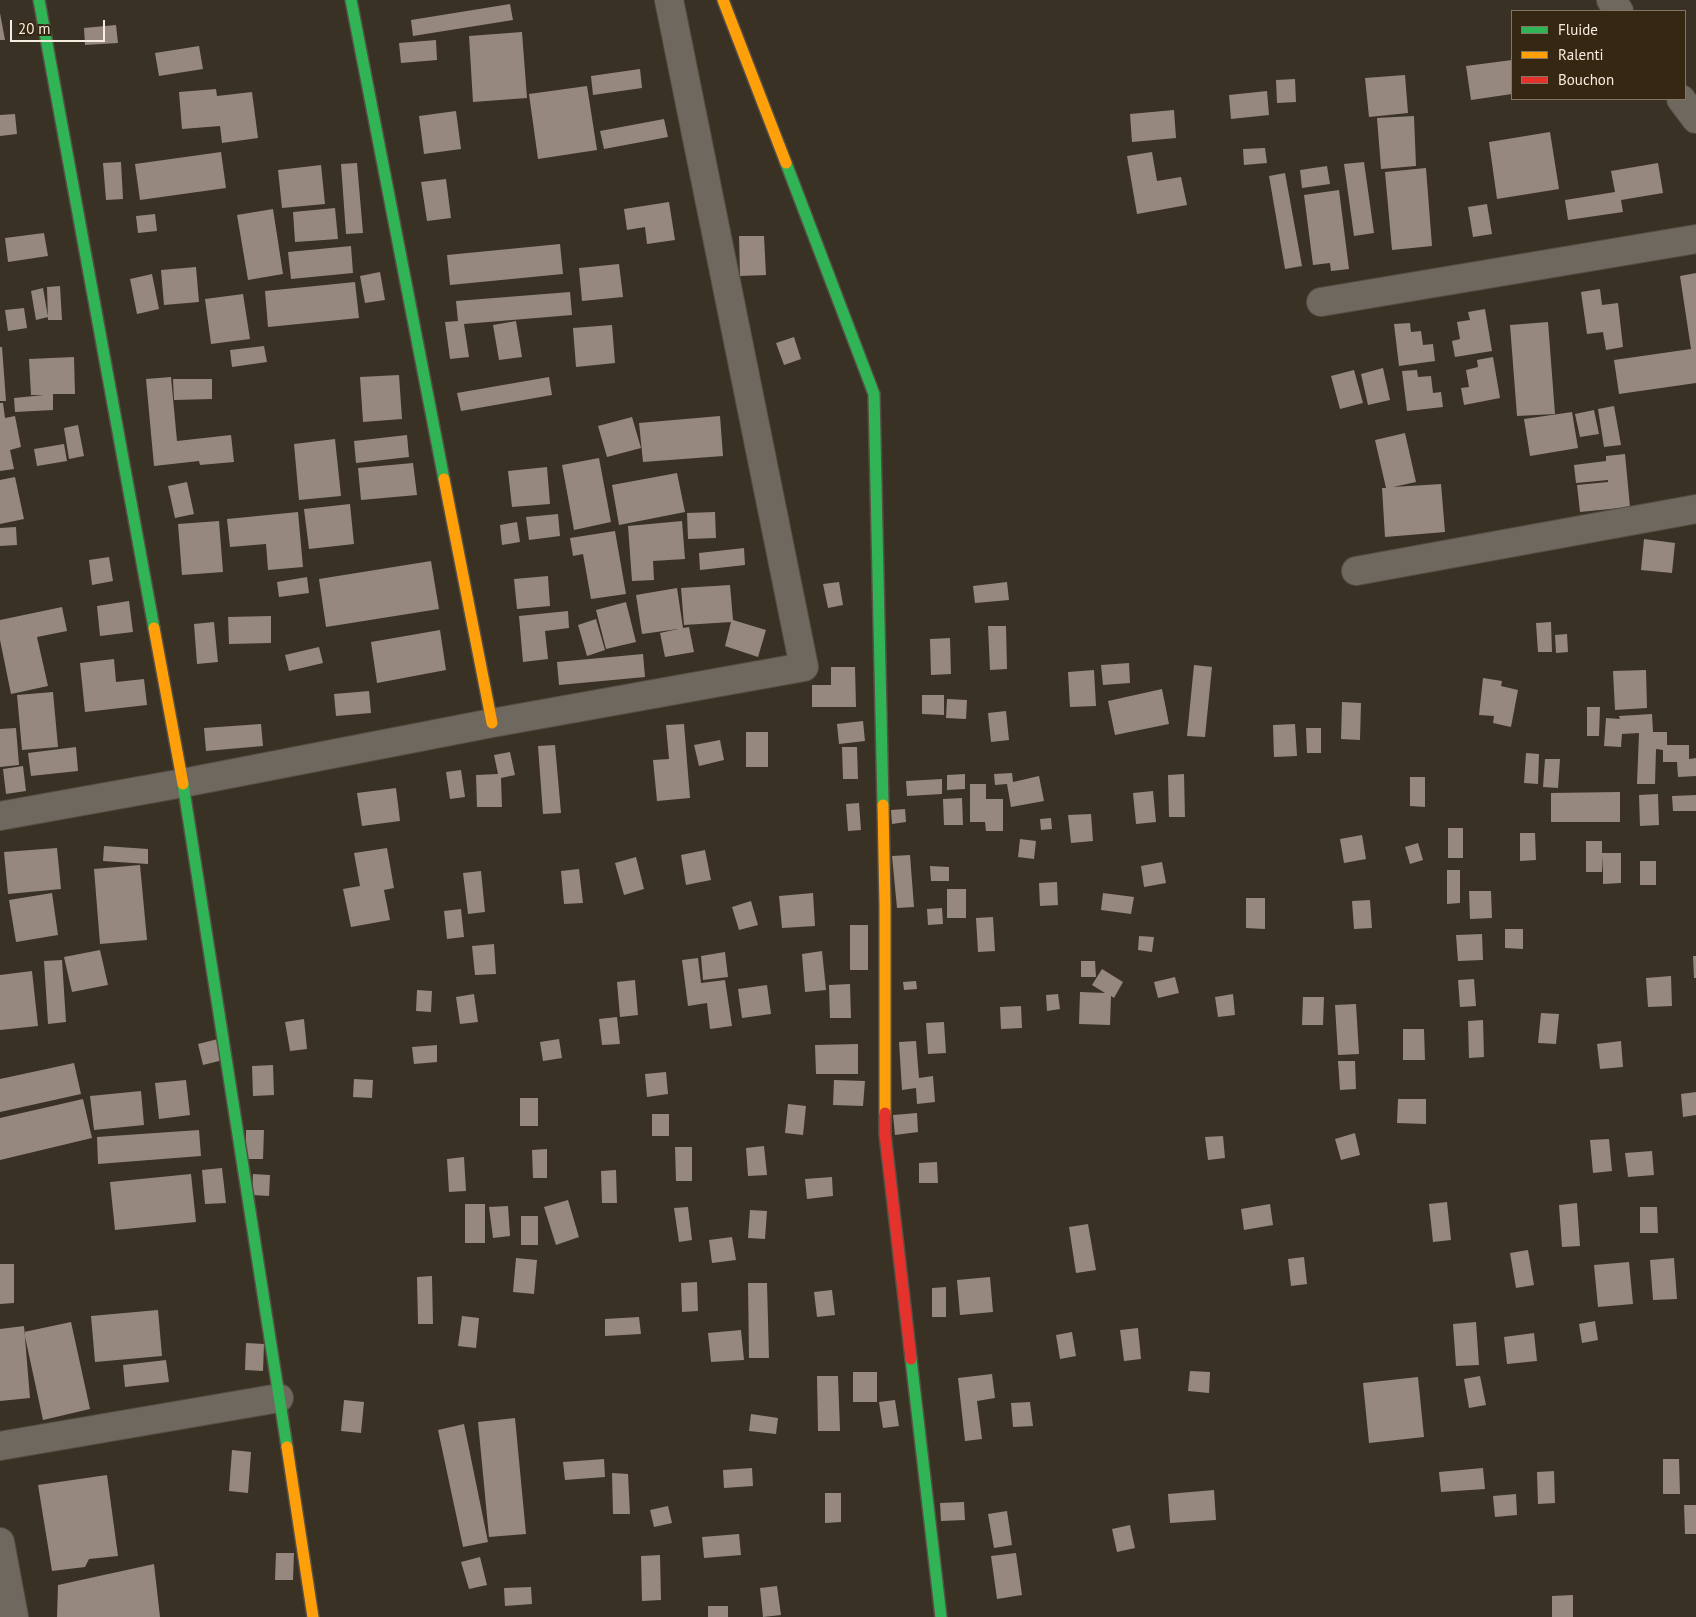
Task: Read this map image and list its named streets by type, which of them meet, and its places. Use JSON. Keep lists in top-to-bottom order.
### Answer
{
  "legend": ["Fluide", "Ralenti", "Bouchon"],
  "scale_bar": "20 m"
}
